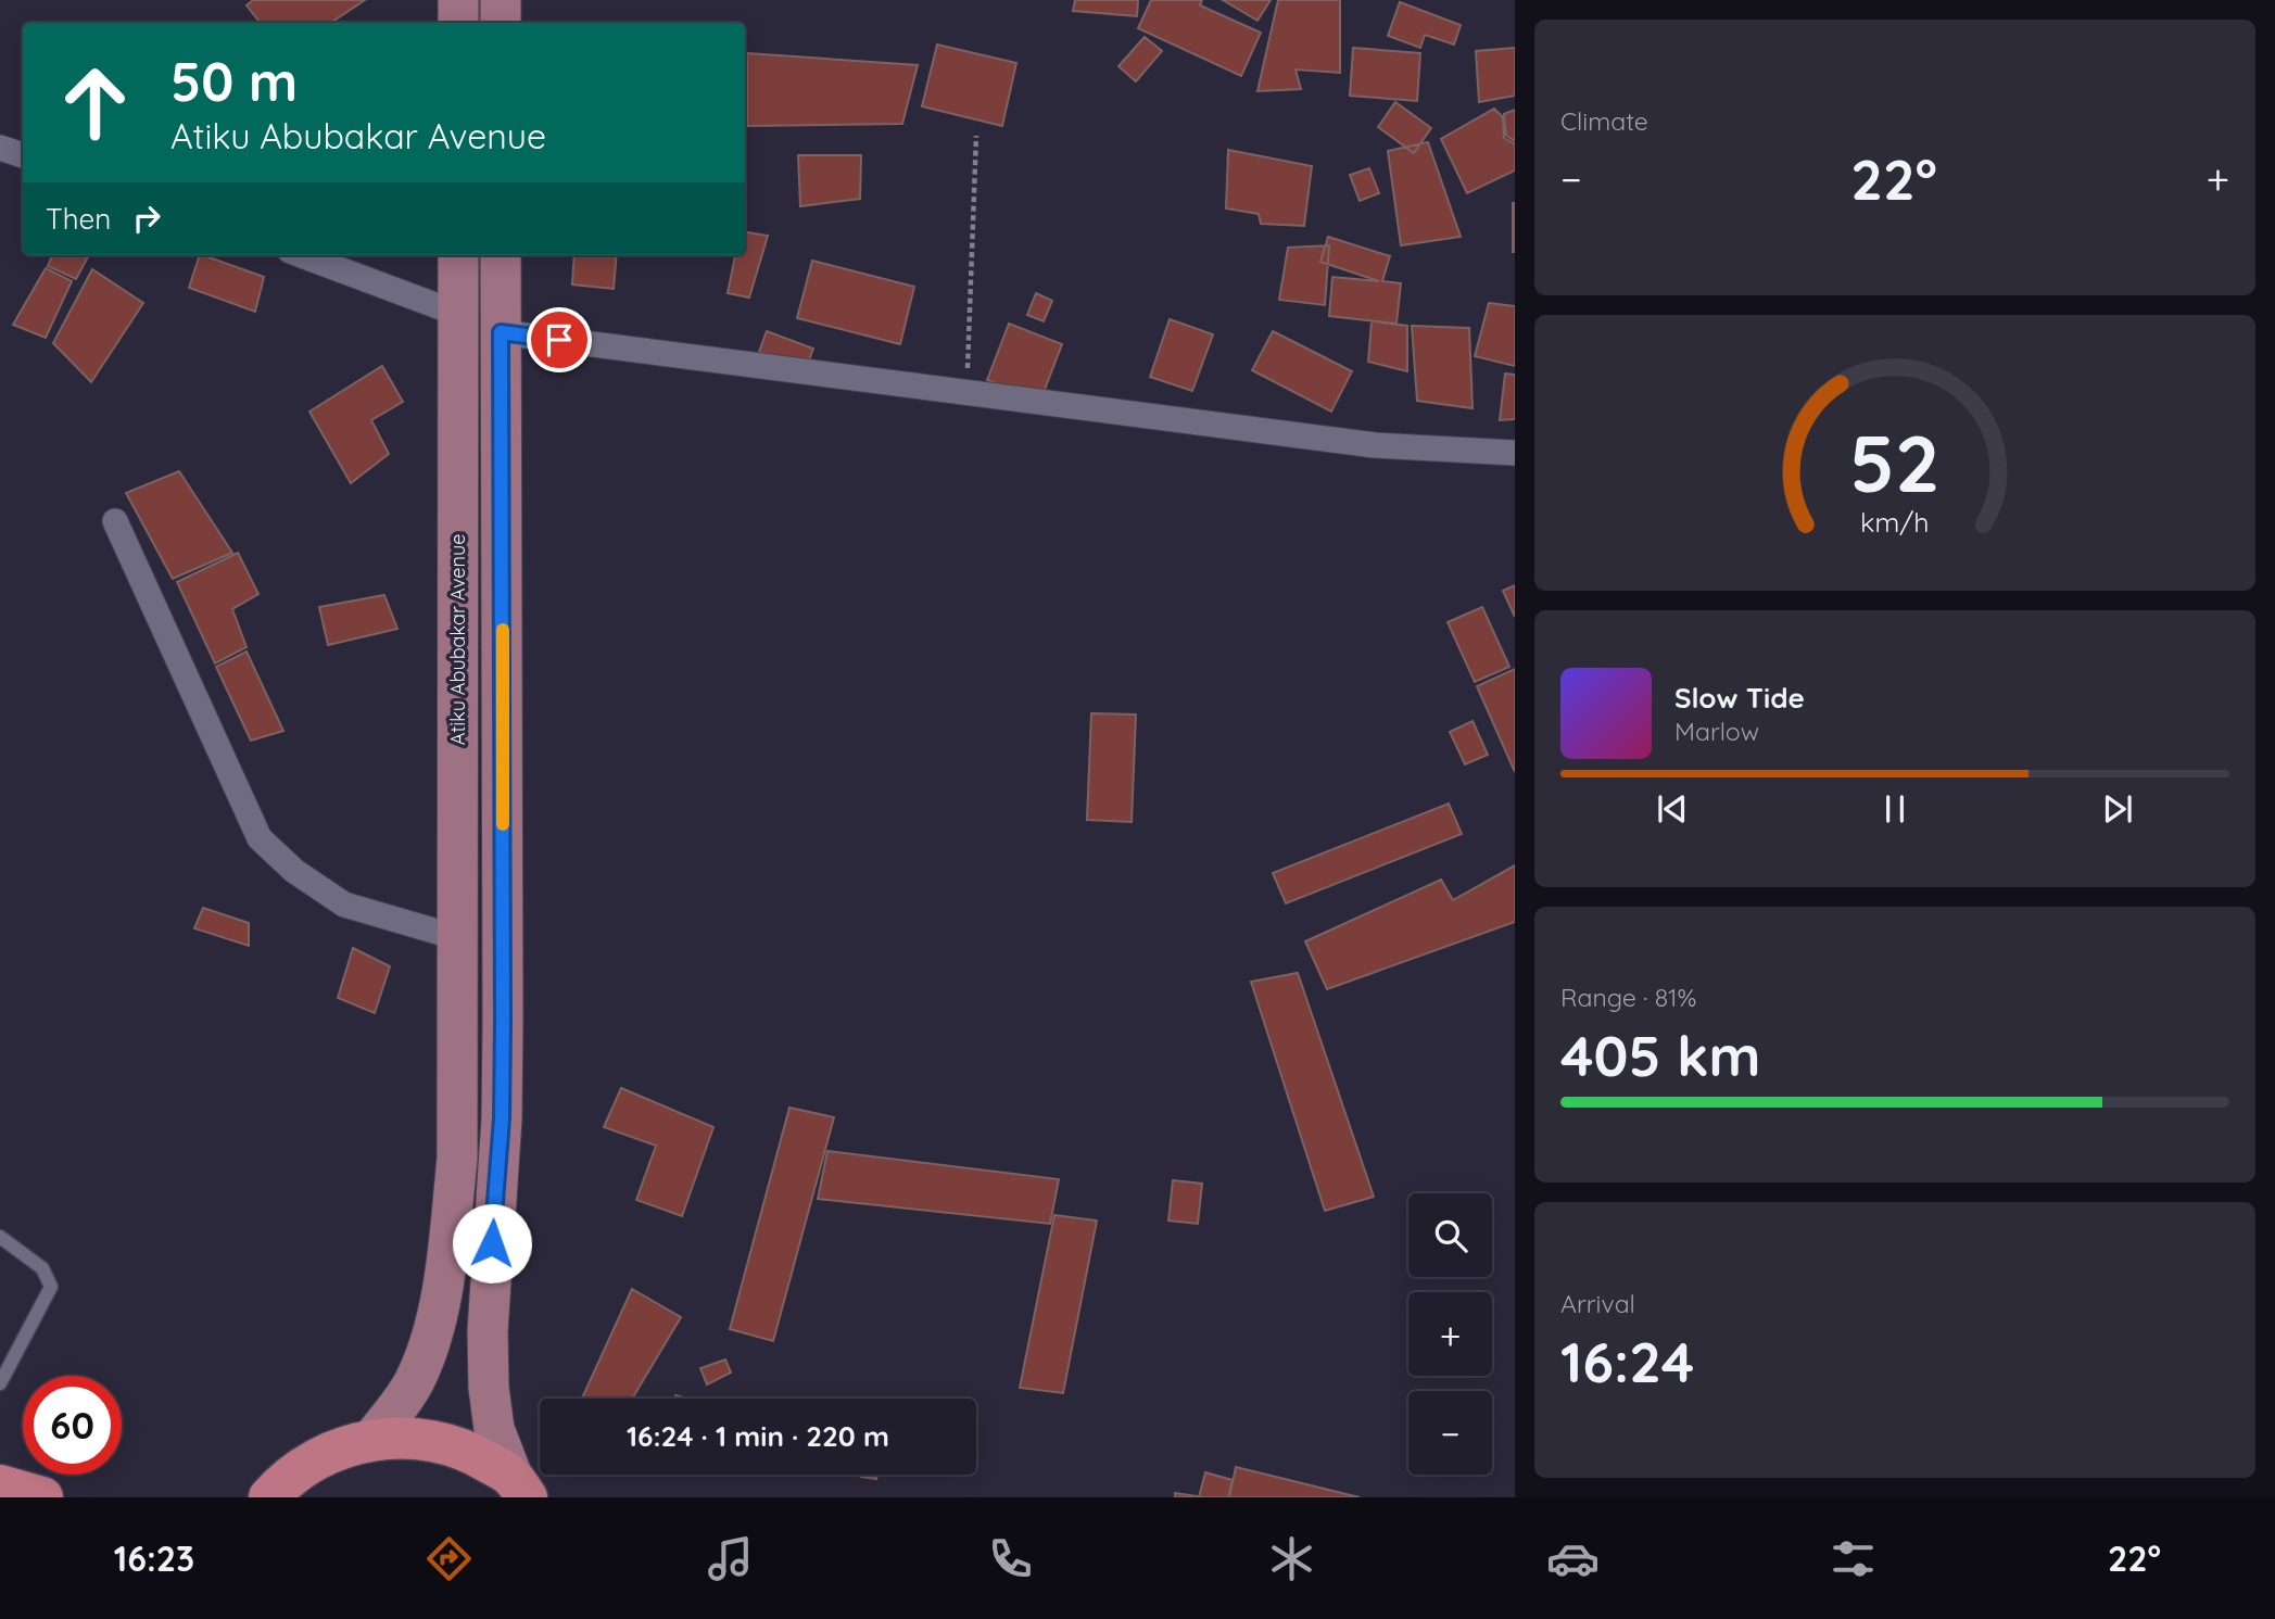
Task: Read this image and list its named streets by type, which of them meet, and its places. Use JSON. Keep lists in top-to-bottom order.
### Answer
{
  "streets": {
    "main road": ["Atiku Abubakar Avenue"]
  },
  "page": {
    "tile": [
      "Climate",
      ["Range · 81%", "405 km"],
      ["Arrival", "16:24"]
    ],
    "turn": ["50 m", "Atiku Abubakar Avenue"],
    "heat": ["−", "22°", "+"],
    "then": "Then",
    "song": ["Slow Tide", "Marlow"],
    "map_buttons": ["+", "−"],
    "limit": "60",
    "trip": "16:24 · 1 min · 220 m",
    "tabs": ["16:23", "22°"],
    "gauge": ["52", "km/h"]
  }
}
